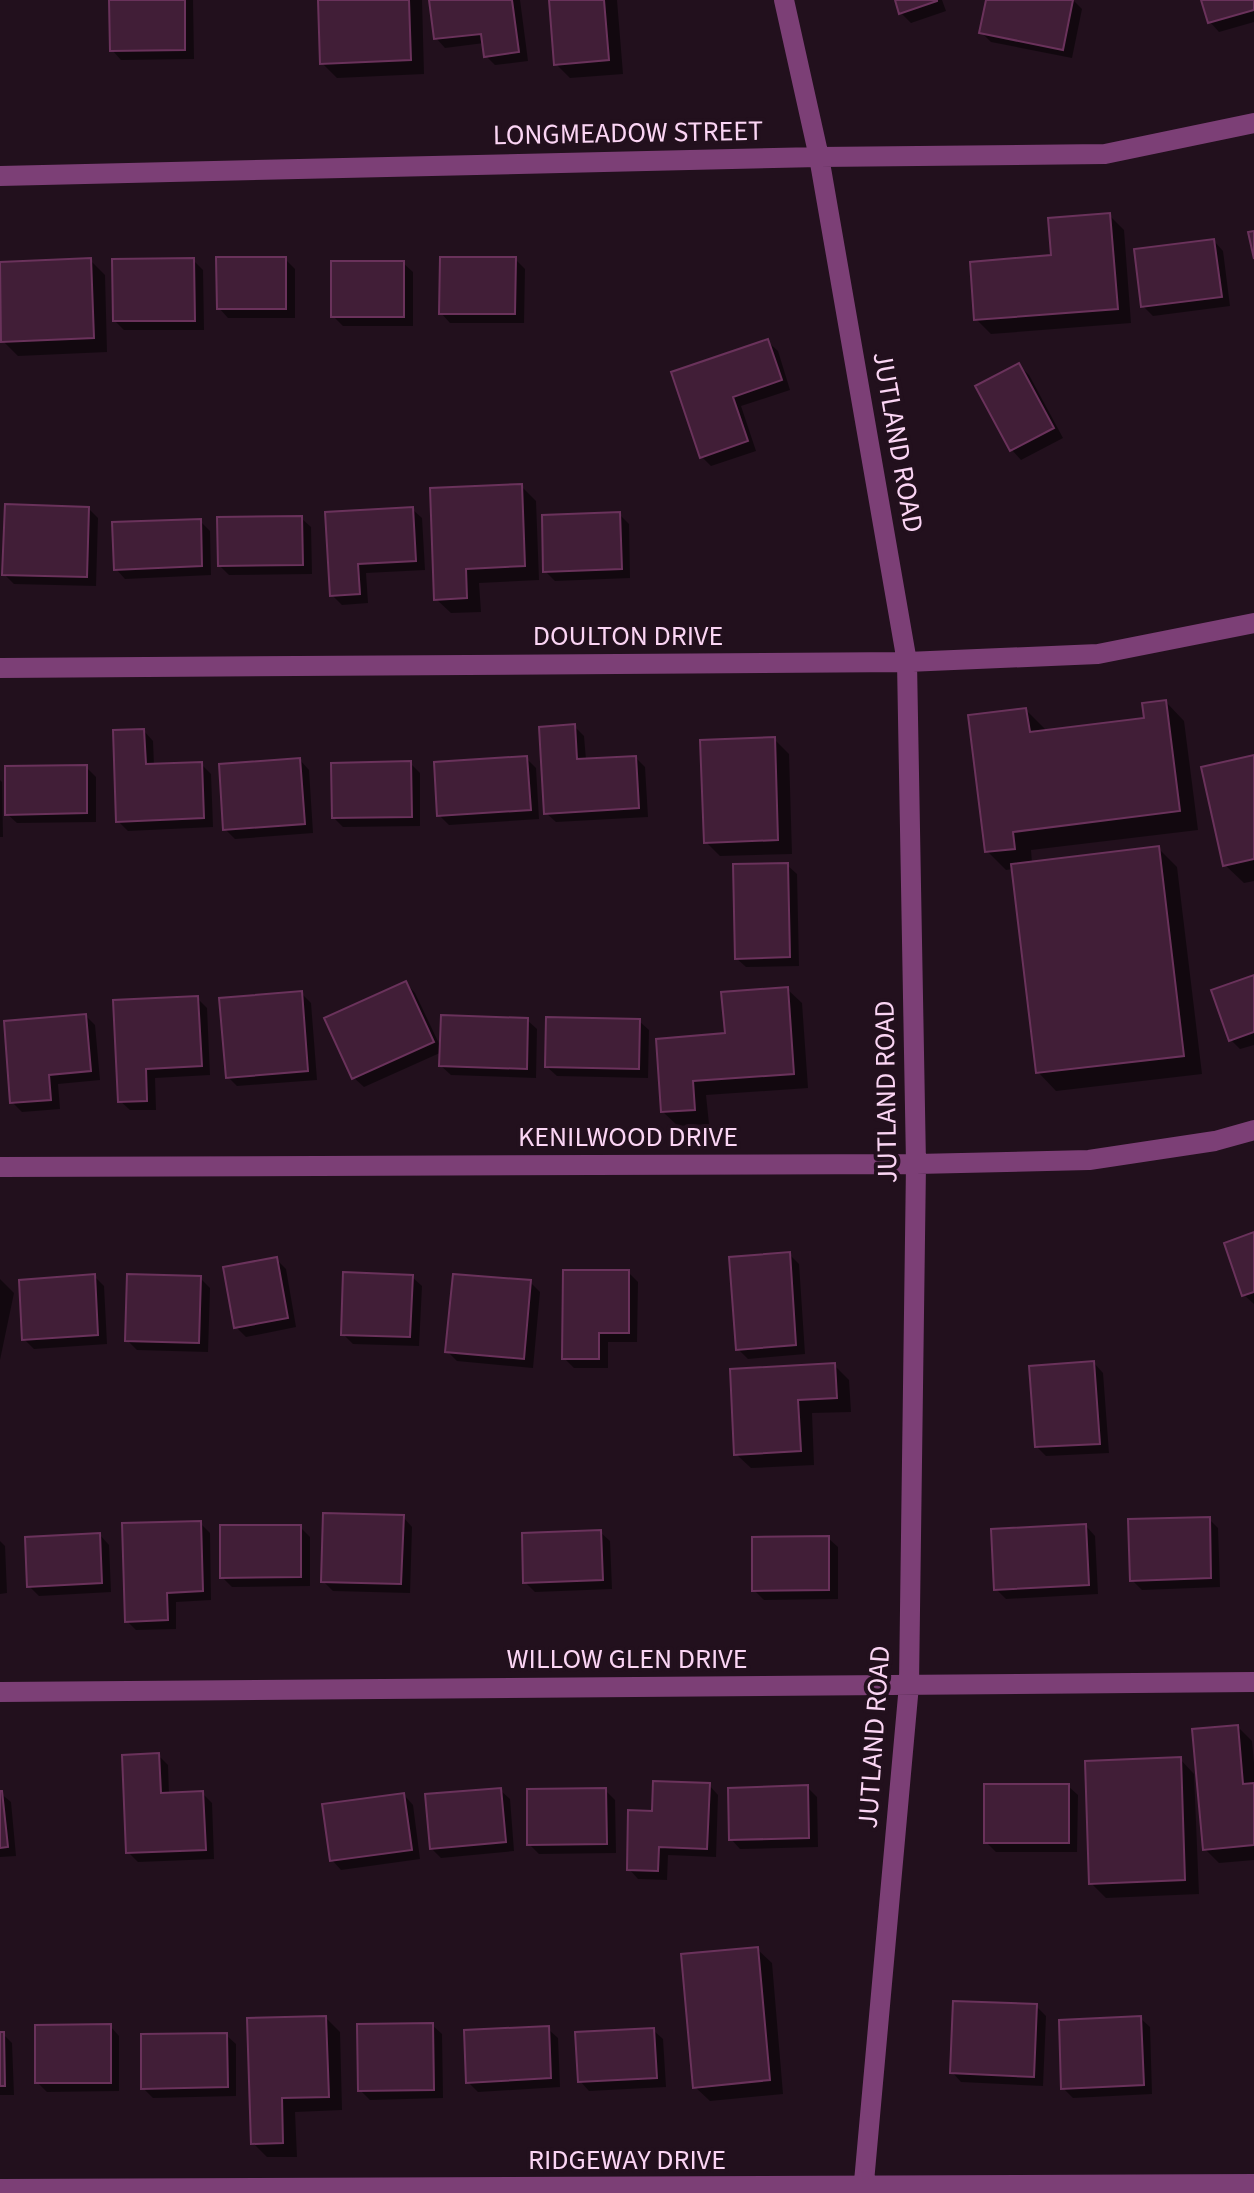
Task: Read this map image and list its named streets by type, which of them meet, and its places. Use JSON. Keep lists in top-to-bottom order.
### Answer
{
  "streets": {
    "street": [
      "LONGMEADOW STREET",
      "JUTLAND ROAD",
      "DOULTON DRIVE",
      "KENILWOOD DRIVE",
      "WILLOW GLEN DRIVE",
      "RIDGEWAY DRIVE"
    ]
  },
  "crossings": [
    ["LONGMEADOW STREET", "JUTLAND ROAD"],
    ["JUTLAND ROAD", "DOULTON DRIVE"],
    ["JUTLAND ROAD", "KENILWOOD DRIVE"],
    ["JUTLAND ROAD", "WILLOW GLEN DRIVE"],
    ["JUTLAND ROAD", "RIDGEWAY DRIVE"]
  ]
}
